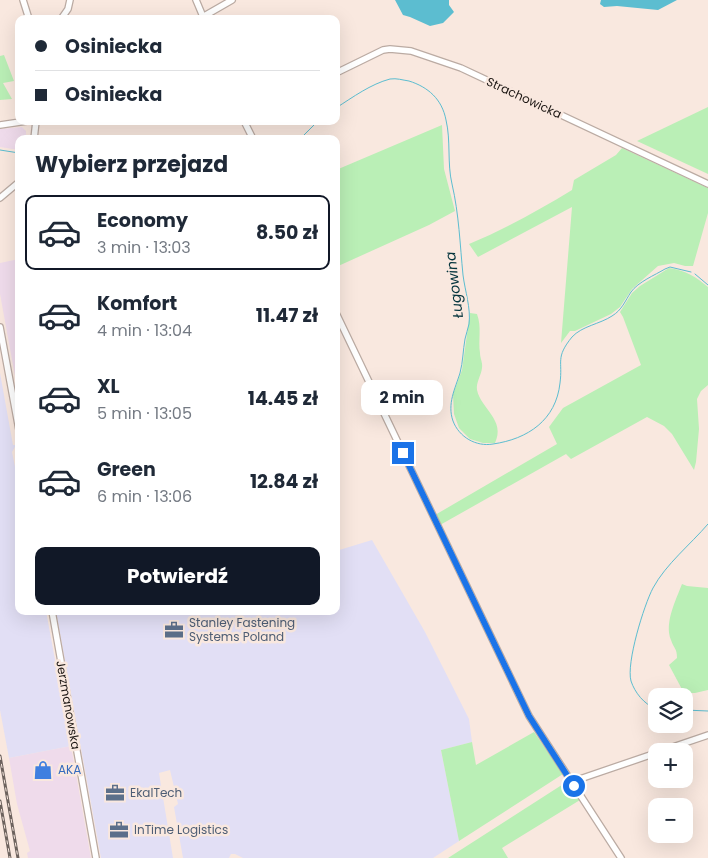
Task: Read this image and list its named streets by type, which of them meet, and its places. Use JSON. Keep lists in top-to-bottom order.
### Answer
{
  "streets": {
    "street": ["Strachowicka", "Jerzmanowska"]
  },
  "water": ["Ługowina"],
  "places": {
    "office": ["Stanley Fastening Systems Poland", "EkalTech", "InTime Logistics"],
    "shop": ["AKA"]
  },
  "page": {
    "banner": ["Osiniecka", "Osiniecka"],
    "heading": "Wybierz przejazd",
    "list": [
      {
        "name": "Economy",
        "note": "3 min · 13:03",
        "value": "8.50 zł"
      },
      {
        "name": "Komfort",
        "note": "4 min · 13:04",
        "value": "11.47 zł"
      },
      {
        "name": "XL",
        "note": "5 min · 13:05",
        "value": "14.45 zł"
      },
      {
        "name": "Green",
        "note": "6 min · 13:06",
        "value": "12.84 zł"
      }
    ],
    "bubble": "2 min",
    "buttons": "Potwierdź",
    "map_buttons": ["+", "−"]
  }
}
